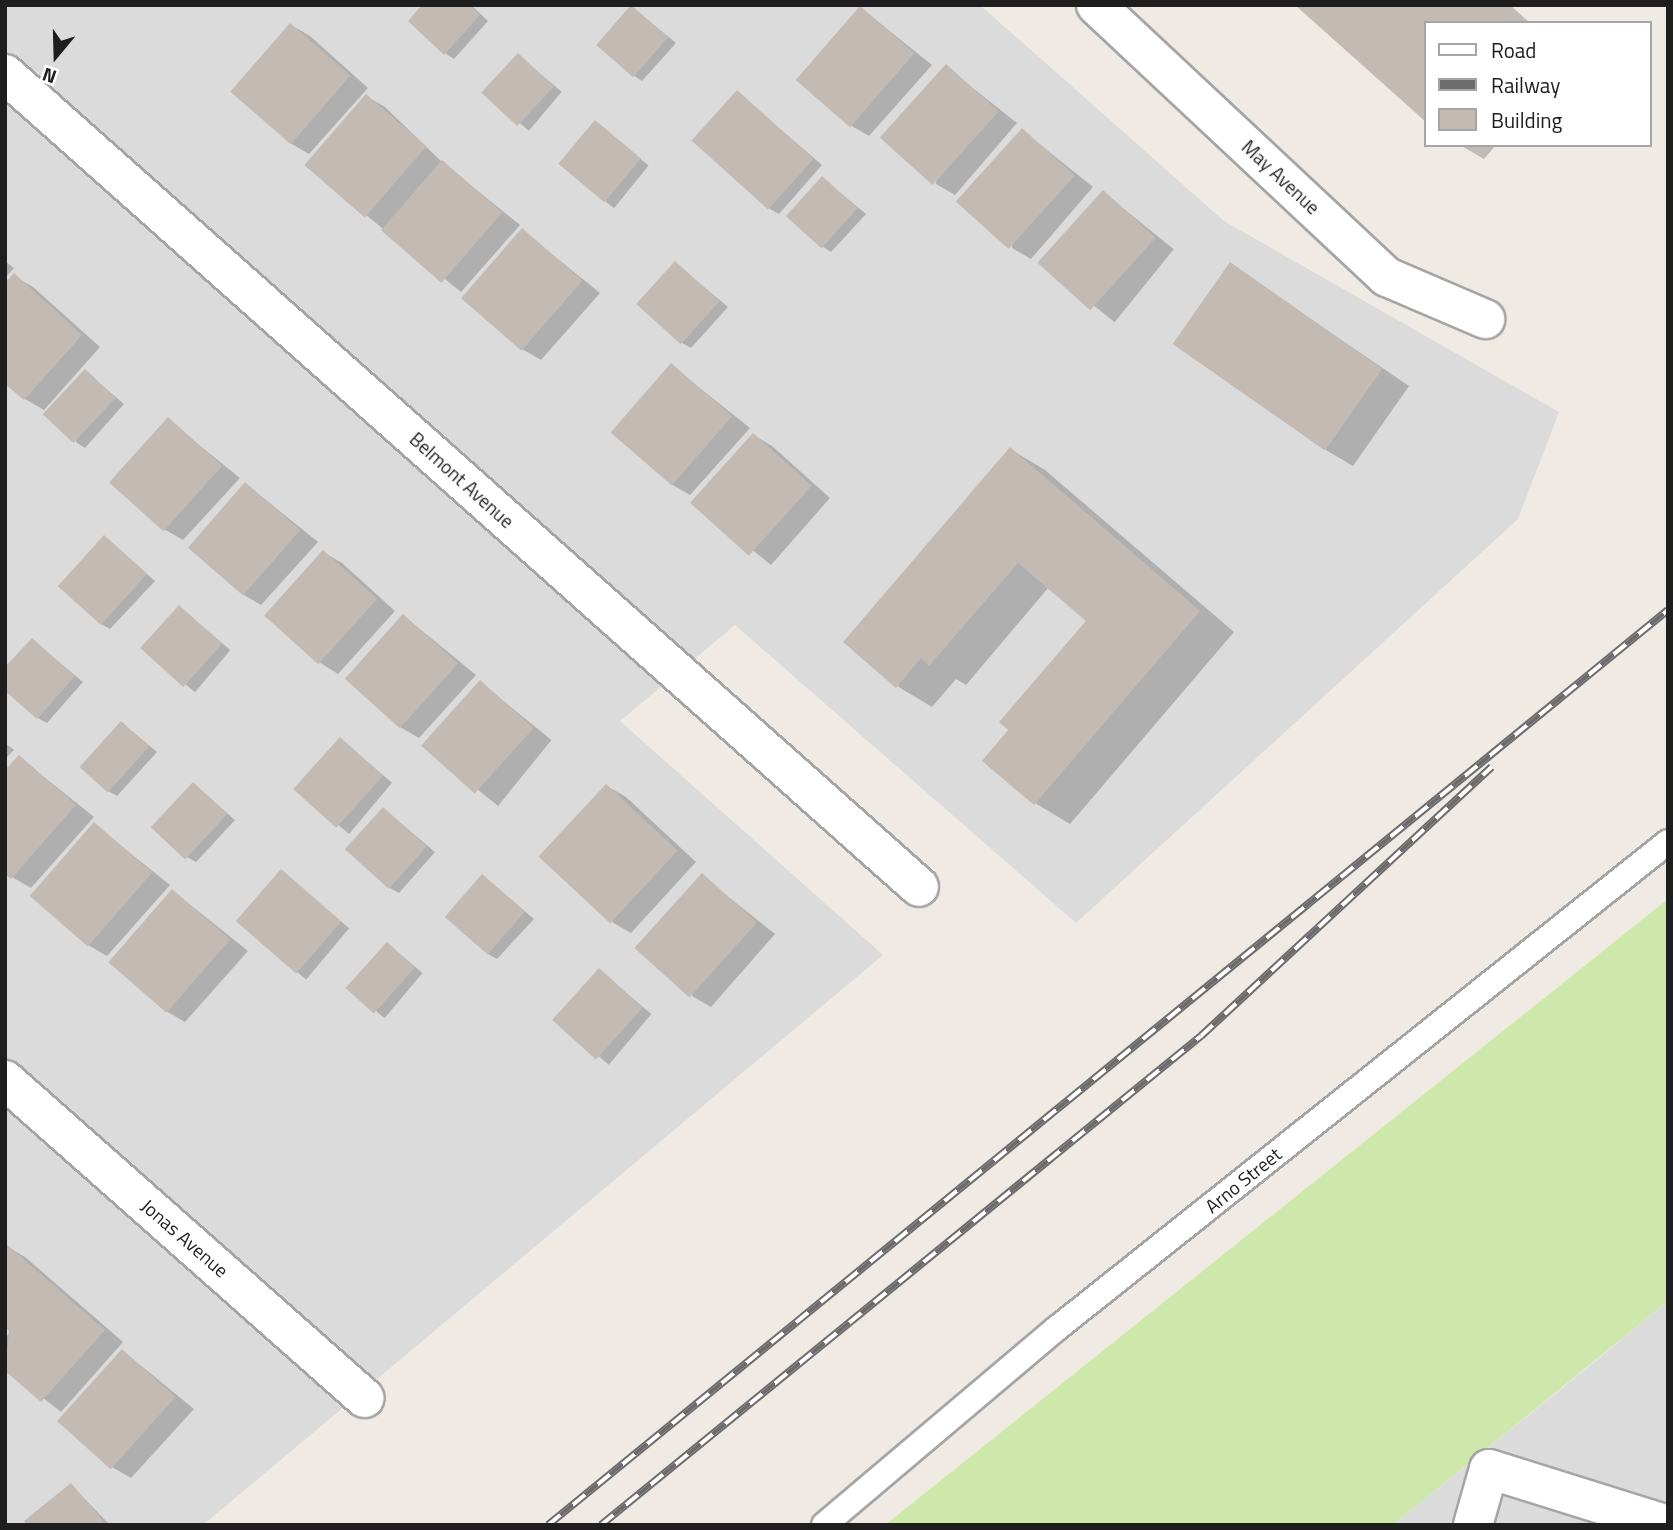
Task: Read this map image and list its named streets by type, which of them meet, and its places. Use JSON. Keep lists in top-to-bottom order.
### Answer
{
  "streets": {
    "street": ["May Avenue", "Belmont Avenue", "Jonas Avenue"],
    "lane": ["Arno Street"]
  },
  "legend": ["Road", "Railway", "Building"],
  "north": "bottom"
}
